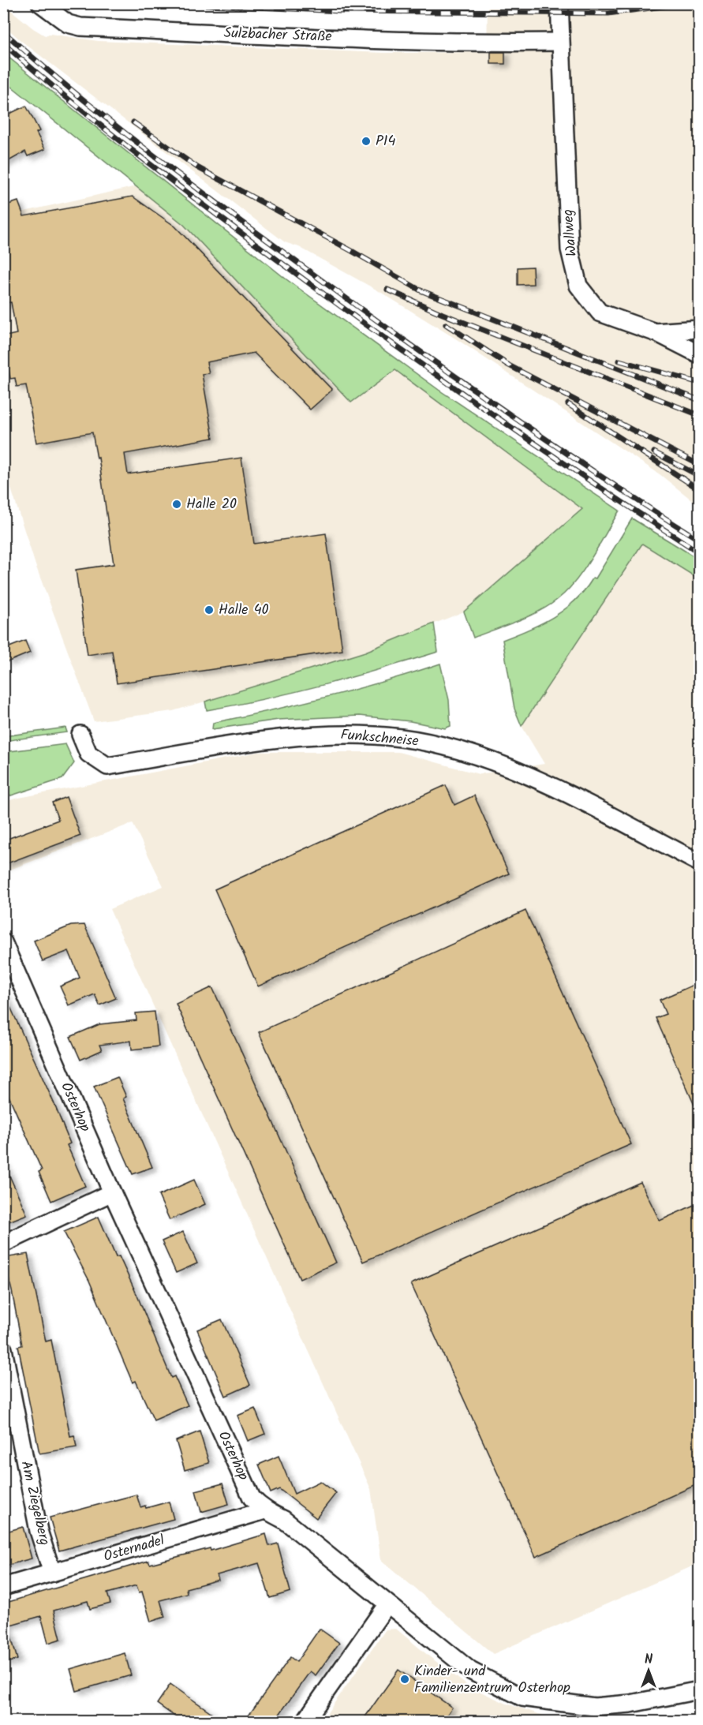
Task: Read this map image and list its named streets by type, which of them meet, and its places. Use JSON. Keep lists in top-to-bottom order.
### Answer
{
  "streets": {
    "street": [
      "Sulzbacher Straße",
      "Wallweg",
      "Funkschneise",
      "Osterhop",
      "Am Ziegelberg",
      "Osternadel"
    ]
  },
  "crossings": [
    ["Sulzbacher Straße", "Wallweg"],
    ["Osterhop", "Osternadel"],
    ["Am Ziegelberg", "Osternadel"]
  ],
  "places": [
    "P14",
    "Halle 20",
    "Halle 40",
    "Kinder- und Familienzentrum Osterhop"
  ],
  "north": "top"
}
